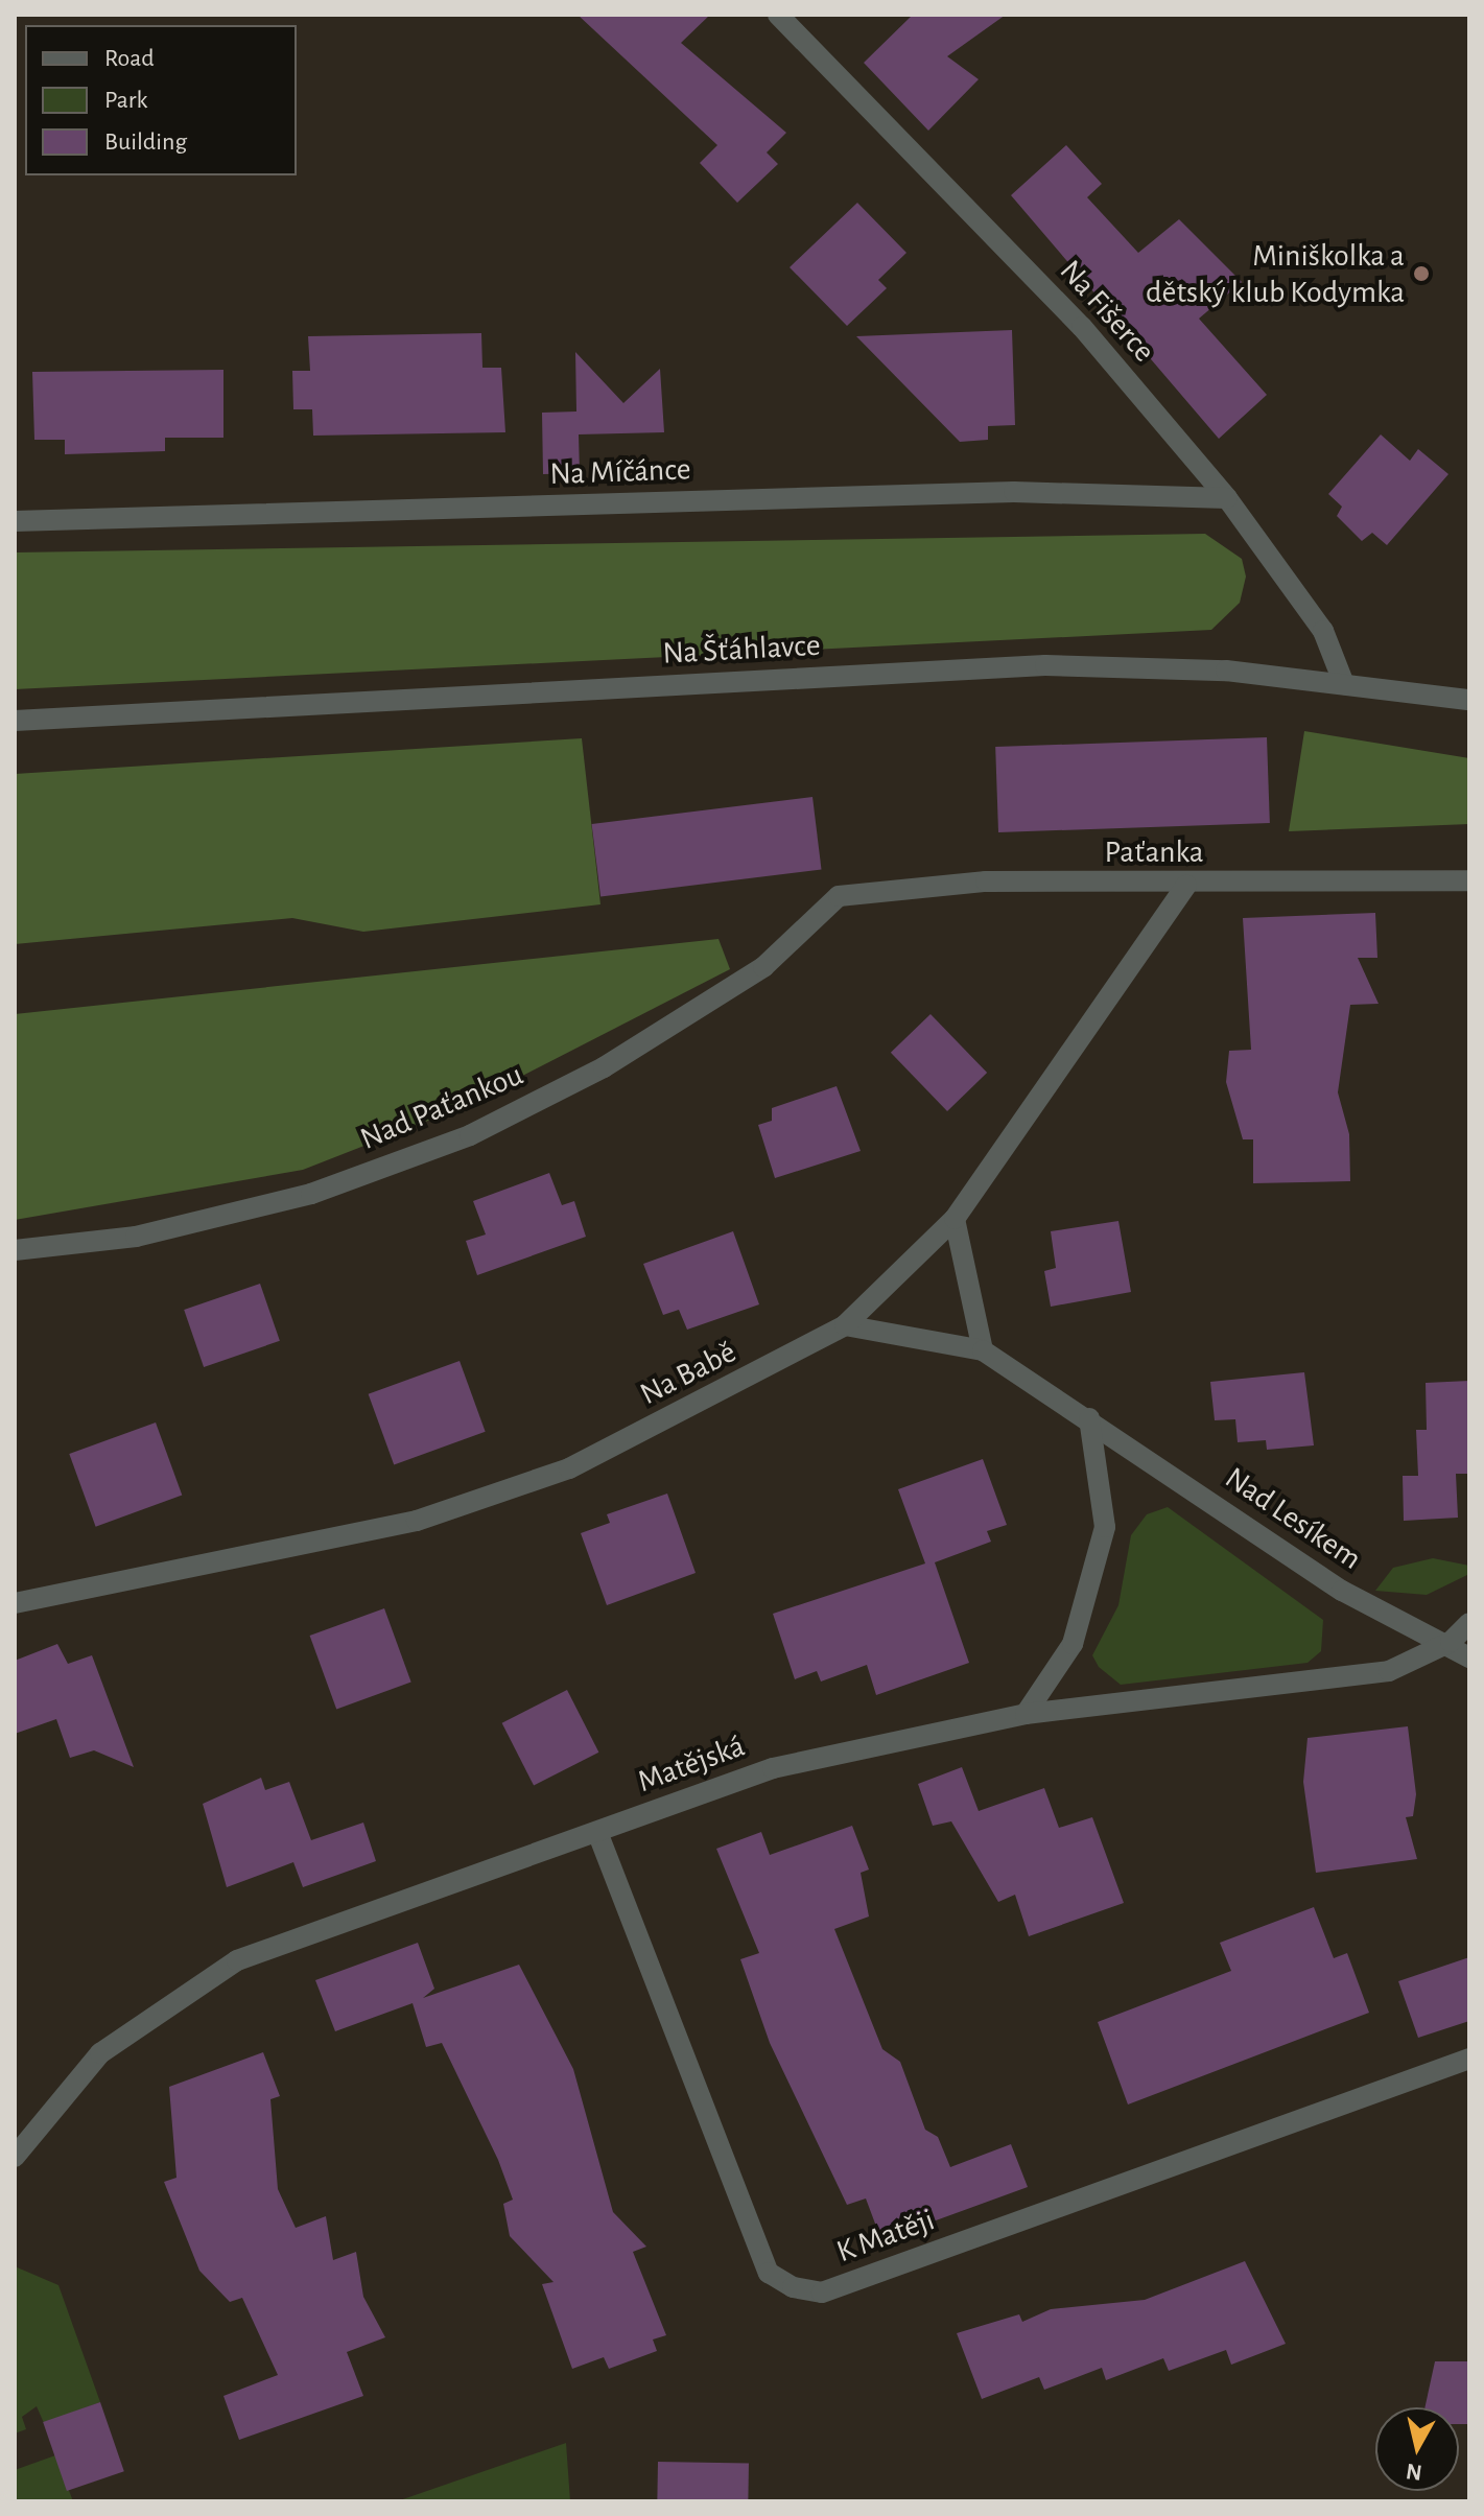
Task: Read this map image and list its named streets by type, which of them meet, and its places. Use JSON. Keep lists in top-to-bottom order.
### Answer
{
  "streets": {
    "street": [
      "Na Fišerce",
      "Na Míčánce",
      "Na Šťáhlavce",
      "Paťanka",
      "Nad Paťankou",
      "Na Babě",
      "Nad Lesíkem",
      "Matějská",
      "K Matěji"
    ]
  },
  "crossings": [
    ["Na Fišerce", "Na Míčánce"],
    ["Na Fišerce", "Na Šťáhlavce"],
    ["Paťanka", "Nad Paťankou"],
    ["Paťanka", "Na Babě"],
    ["Nad Lesíkem", "Matějská"],
    ["Matějská", "K Matěji"]
  ],
  "places": ["Miniškolka a dětský klub Kodymka"],
  "legend": ["Road", "Park", "Building"],
  "north": "bottom"
}
